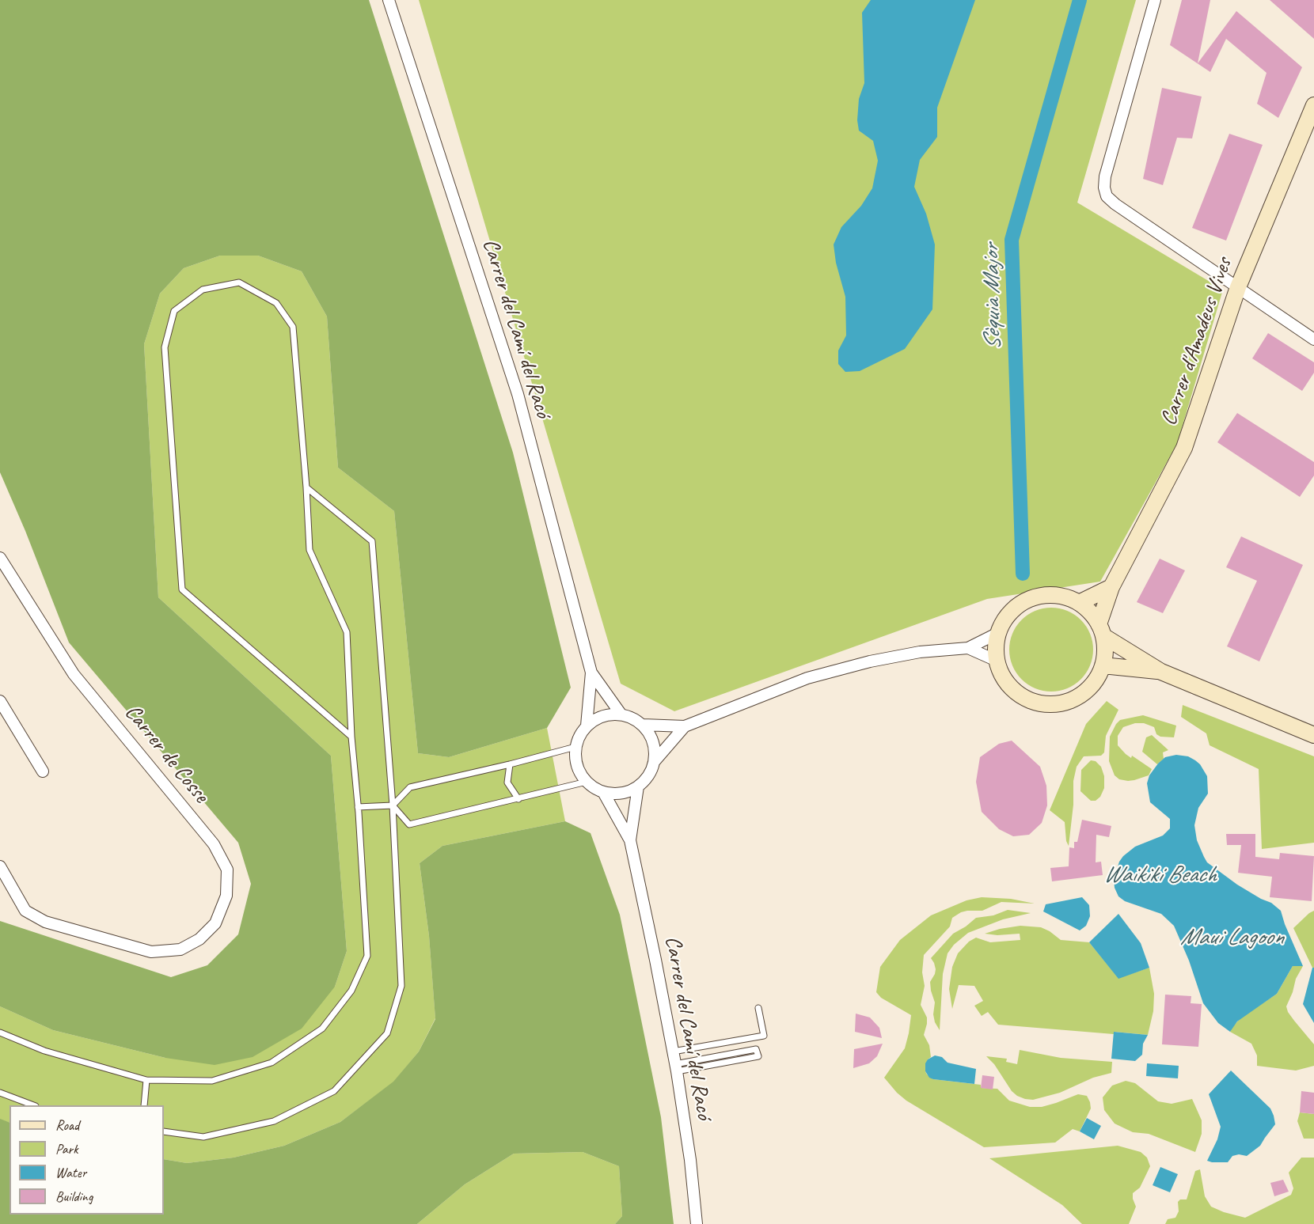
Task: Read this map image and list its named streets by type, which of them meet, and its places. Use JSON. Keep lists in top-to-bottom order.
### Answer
{
  "streets": {
    "street": ["Carrer del Camí del Racó", "Carrer d'Amadeus Vives", "Carrer de Cosse"]
  },
  "water": ["Sèquia Major", "Waikiki Beach", "Maui Lagoon"],
  "legend": [
    "Road",
    "Park",
    "Water",
    "Building"
  ]
}
